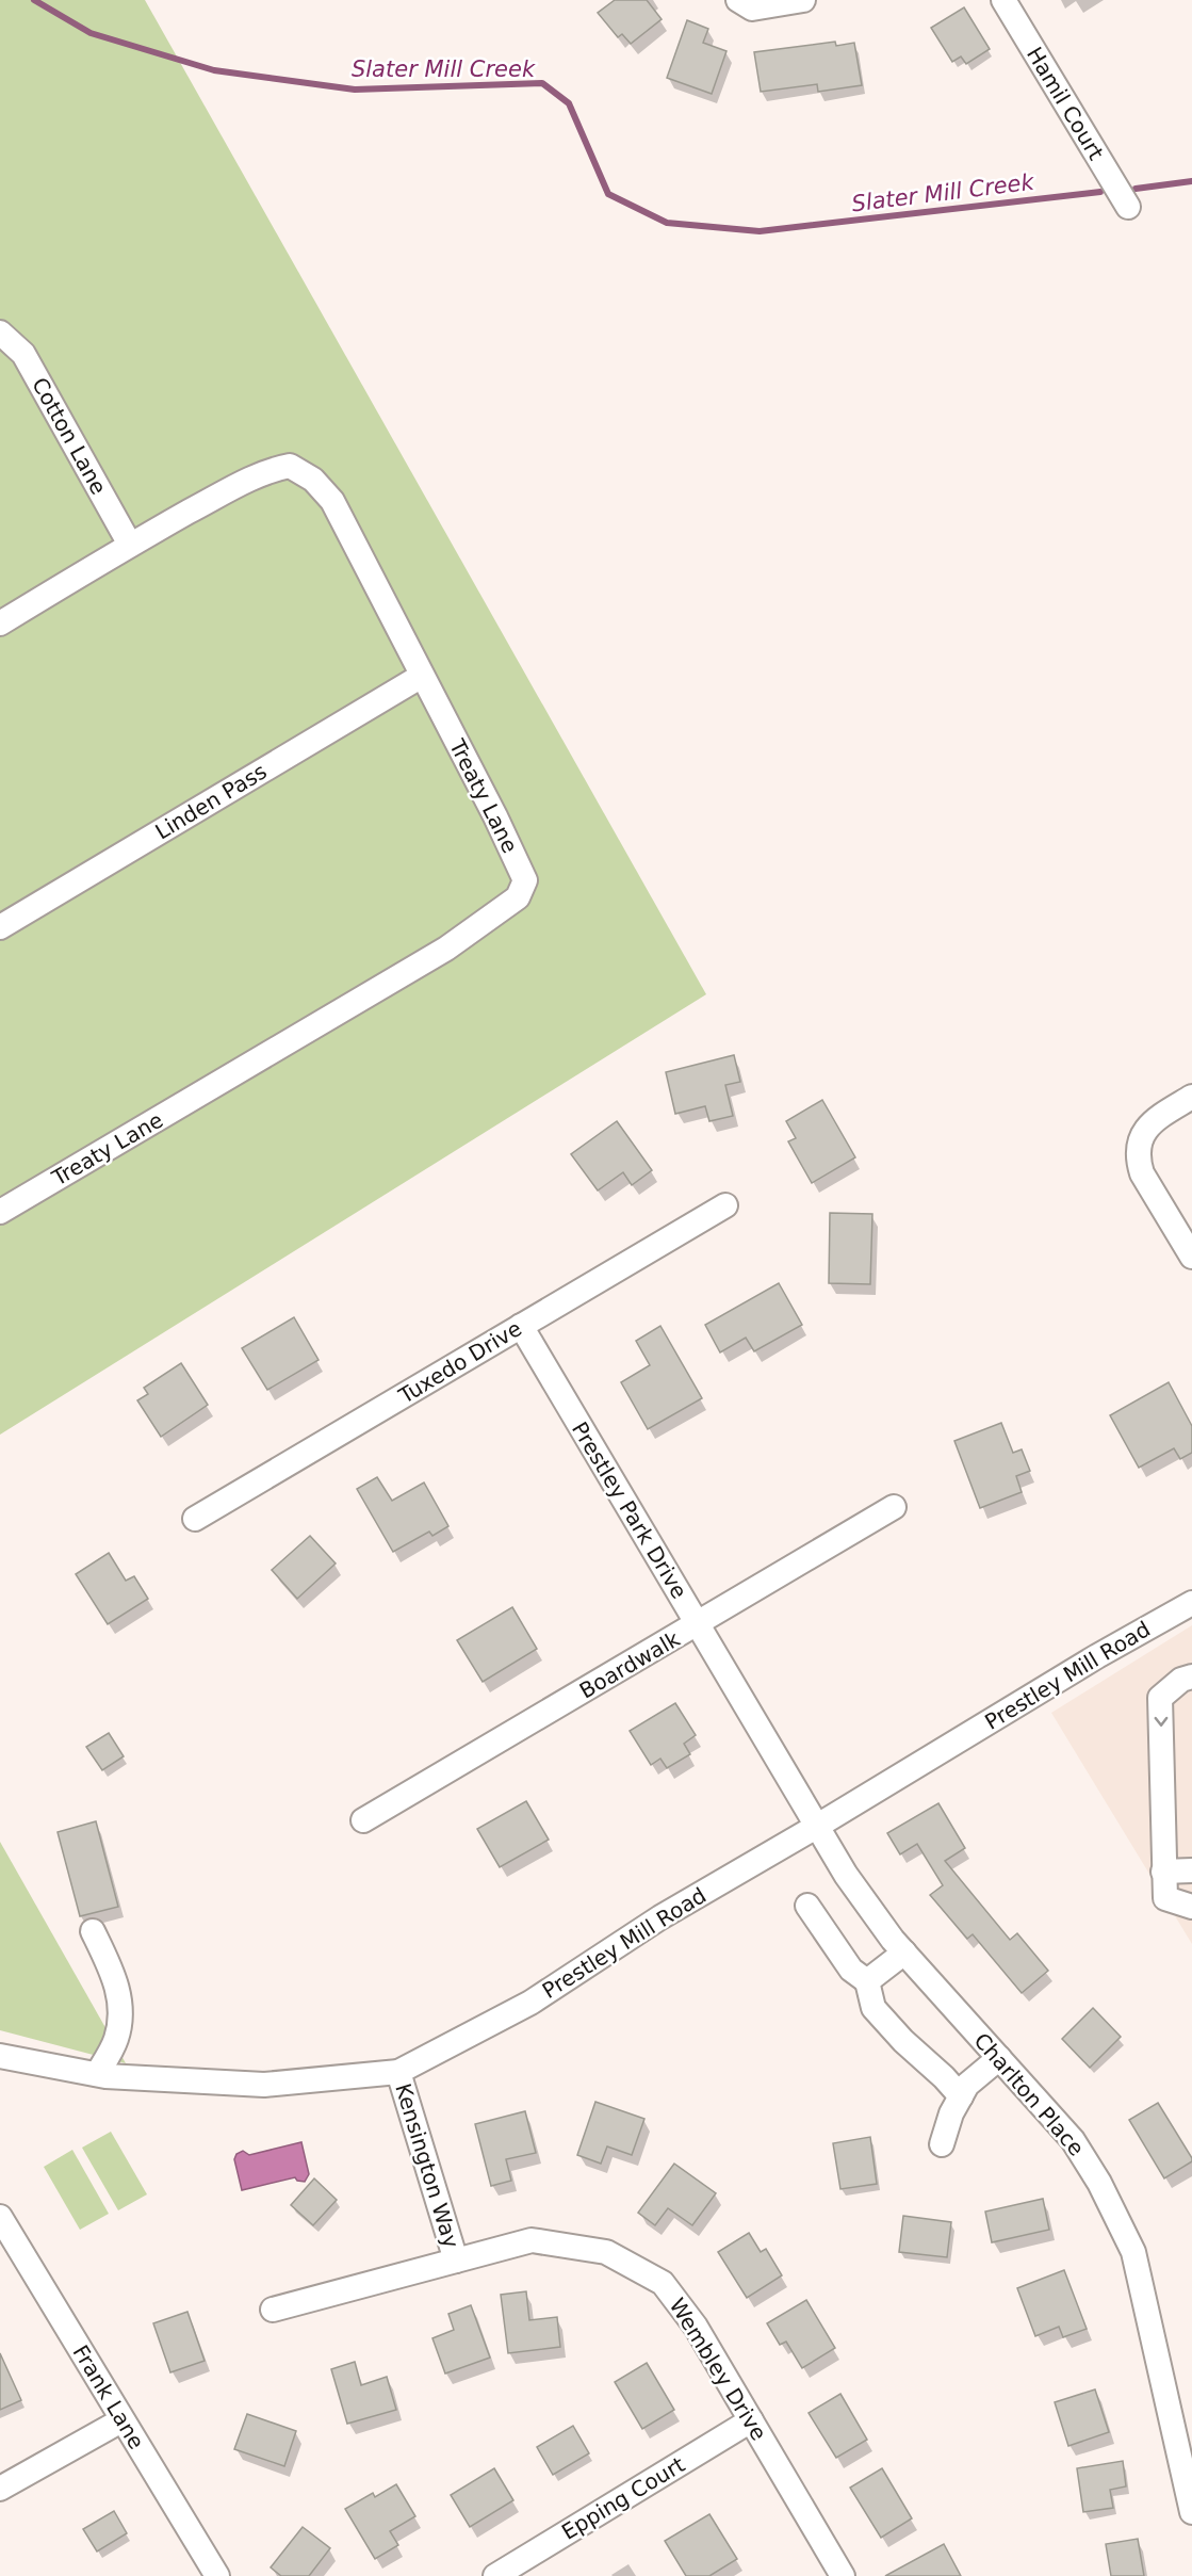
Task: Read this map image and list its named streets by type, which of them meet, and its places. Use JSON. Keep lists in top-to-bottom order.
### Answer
{
  "streets": {
    "street": [
      "Hamil Court",
      "Cotton Lane",
      "Treaty Lane",
      "Linden Pass",
      "Tuxedo Drive",
      "Prestley Park Drive",
      "Boardwalk",
      "Prestley Mill Road",
      "Charlton Place",
      "Kensington Way",
      "Wembley Drive",
      "Frank Lane",
      "Epping Court"
    ]
  },
  "crossings": [
    ["Cotton Lane", "Treaty Lane"],
    ["Treaty Lane", "Linden Pass"],
    ["Tuxedo Drive", "Prestley Park Drive"],
    ["Prestley Park Drive", "Boardwalk"],
    ["Prestley Park Drive", "Prestley Mill Road"],
    ["Prestley Park Drive", "Charlton Place"],
    ["Prestley Mill Road", "Charlton Place"],
    ["Prestley Mill Road", "Kensington Way"],
    ["Kensington Way", "Wembley Drive"],
    ["Wembley Drive", "Epping Court"]
  ],
  "water": ["Slater Mill Creek"]
}
